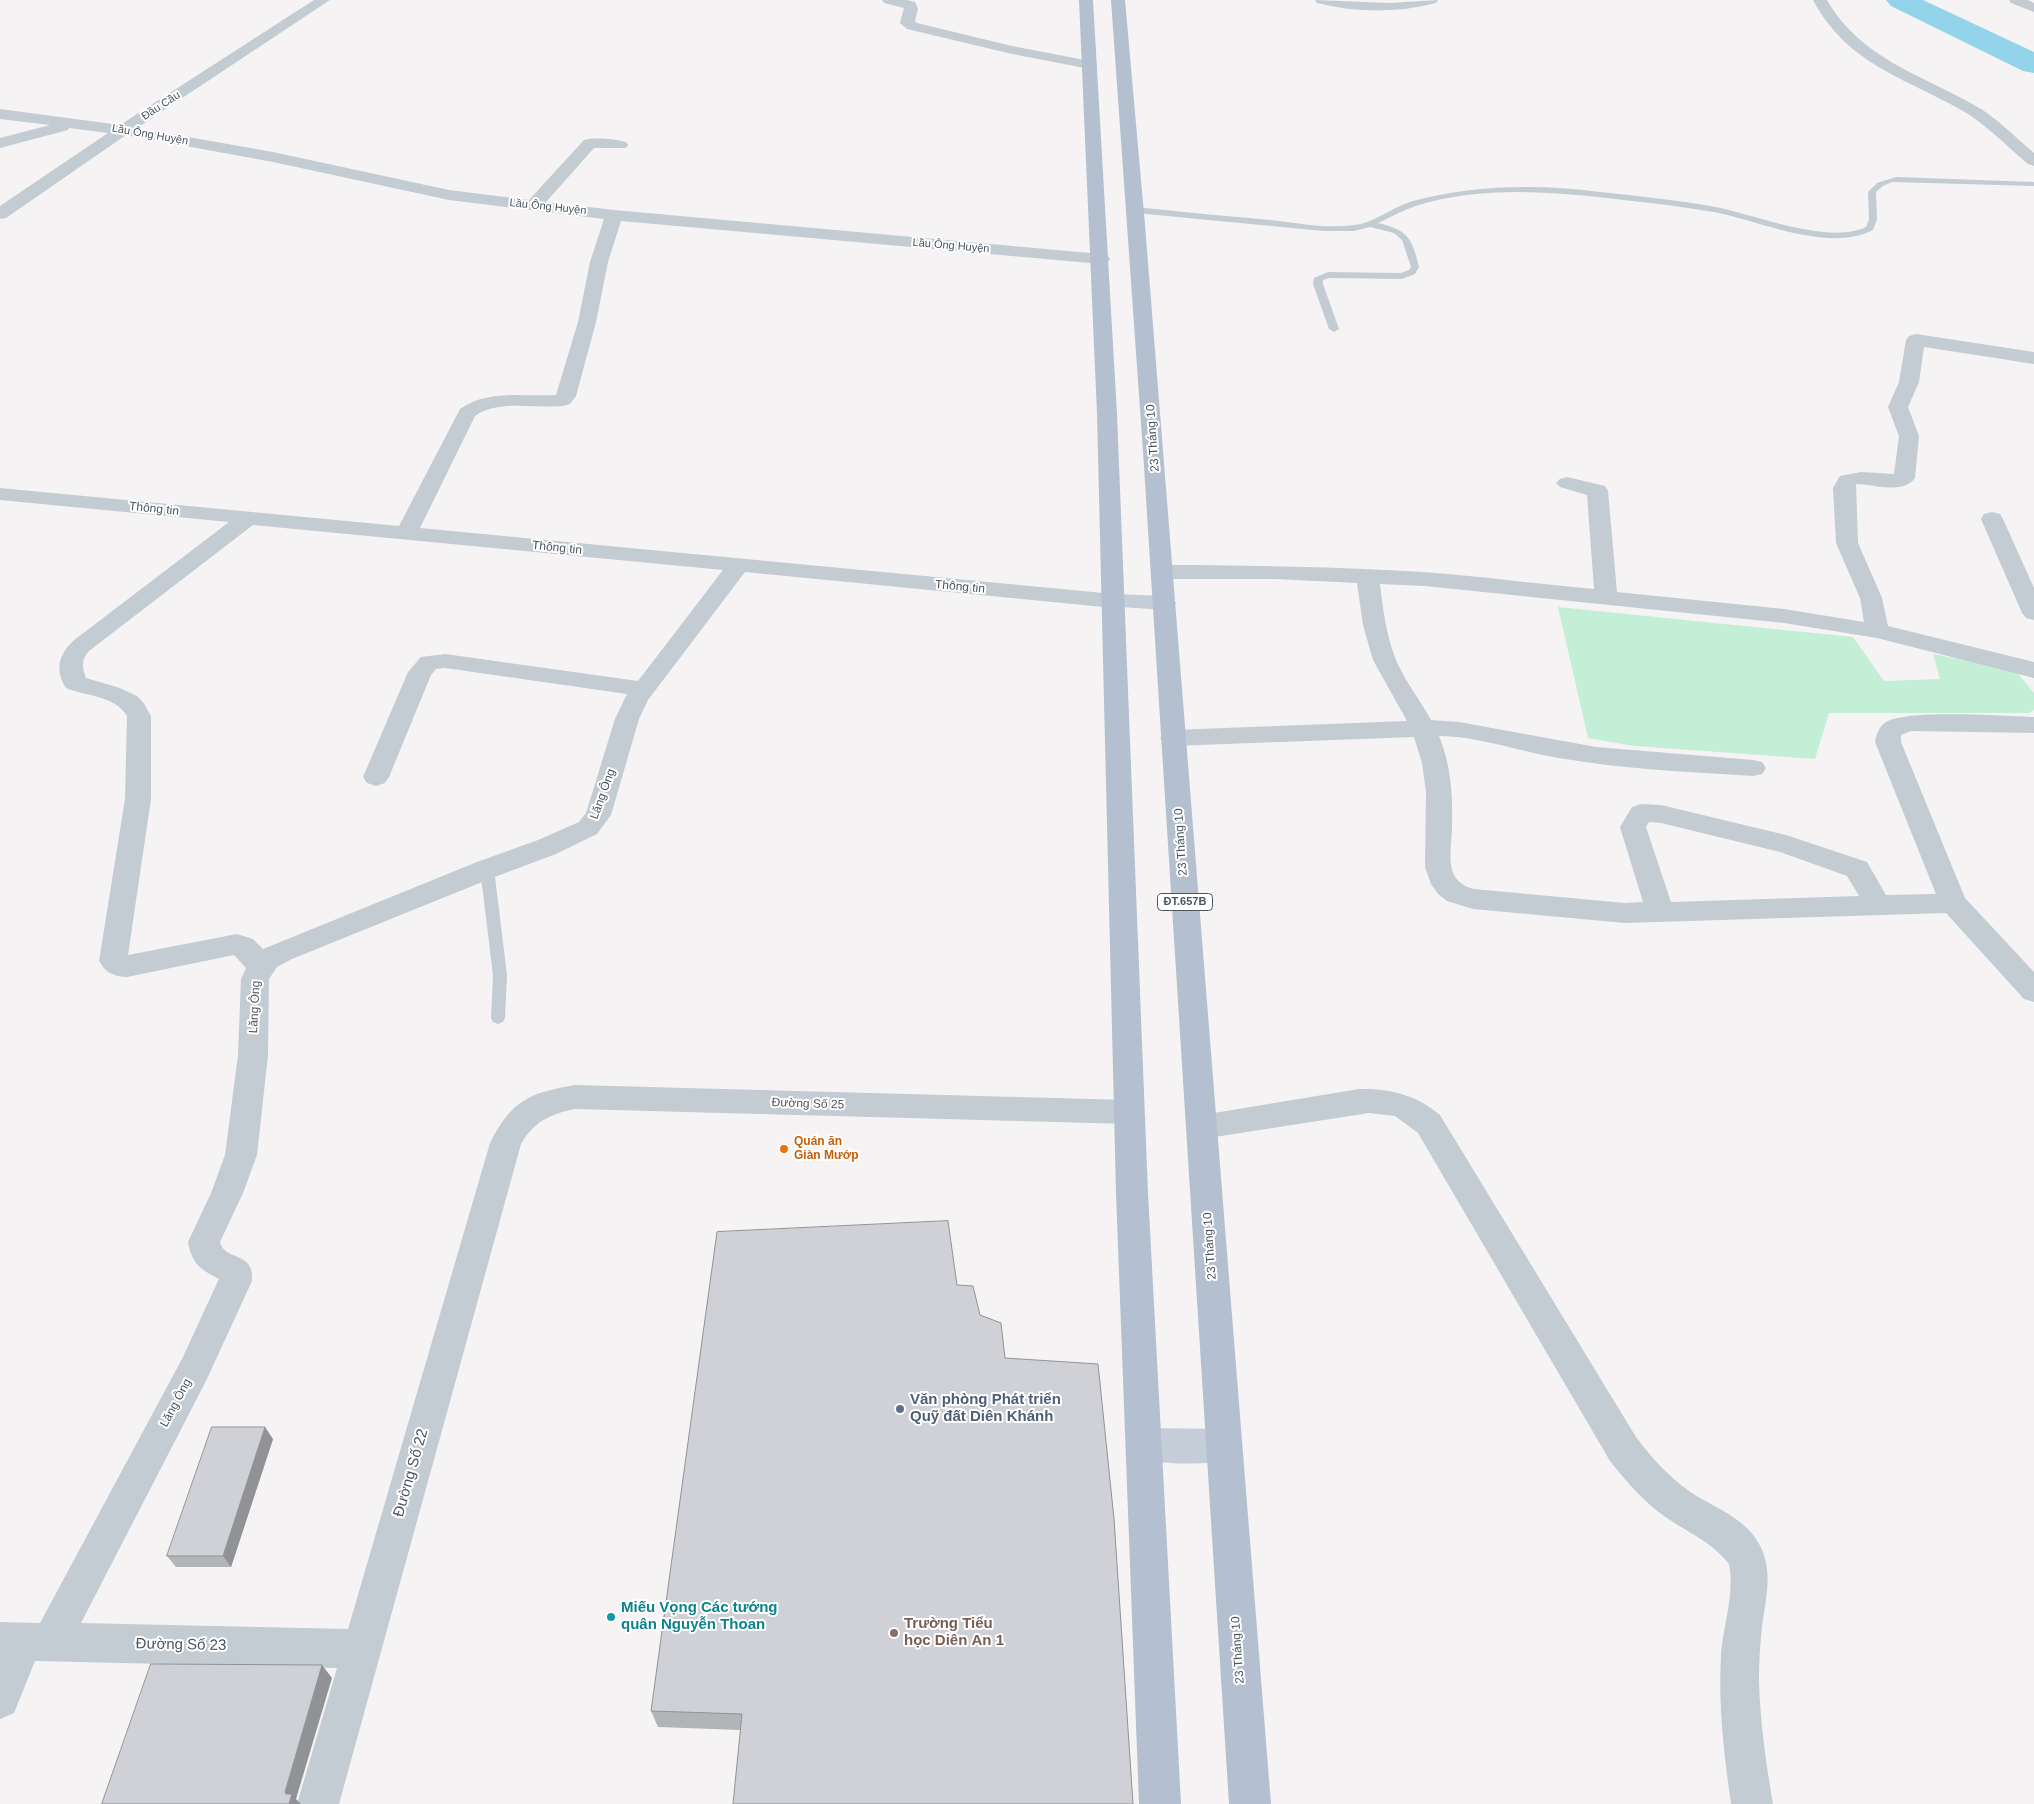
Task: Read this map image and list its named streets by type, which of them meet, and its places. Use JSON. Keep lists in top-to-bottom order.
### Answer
{
  "streets": {
    "main road": ["23 Tháng 10", "ĐT.657B"],
    "street": [
      "Đầu Cầu",
      "Lầu Ông Huyện",
      "Thông tin",
      "Lăng Ông",
      "Đường Số 25",
      "Đường Số 22",
      "Đường Số 23"
    ]
  },
  "crossings": [
    ["Đầu Cầu", "Lầu Ông Huyện"],
    ["Thông tin", "Lăng Ông"],
    ["Lăng Ông", "Đường Số 23"],
    ["Đường Số 25", "Đường Số 22"],
    ["Đường Số 22", "Đường Số 23"]
  ],
  "places": [
    "Quán ăn Giàn Mướp",
    "Văn phòng Phát triển Quỹ đất Diên Khánh",
    "Miếu Vọng Các tướng quân Nguyễn Thoan",
    "Trường Tiểu học Diên An 1"
  ]
}
